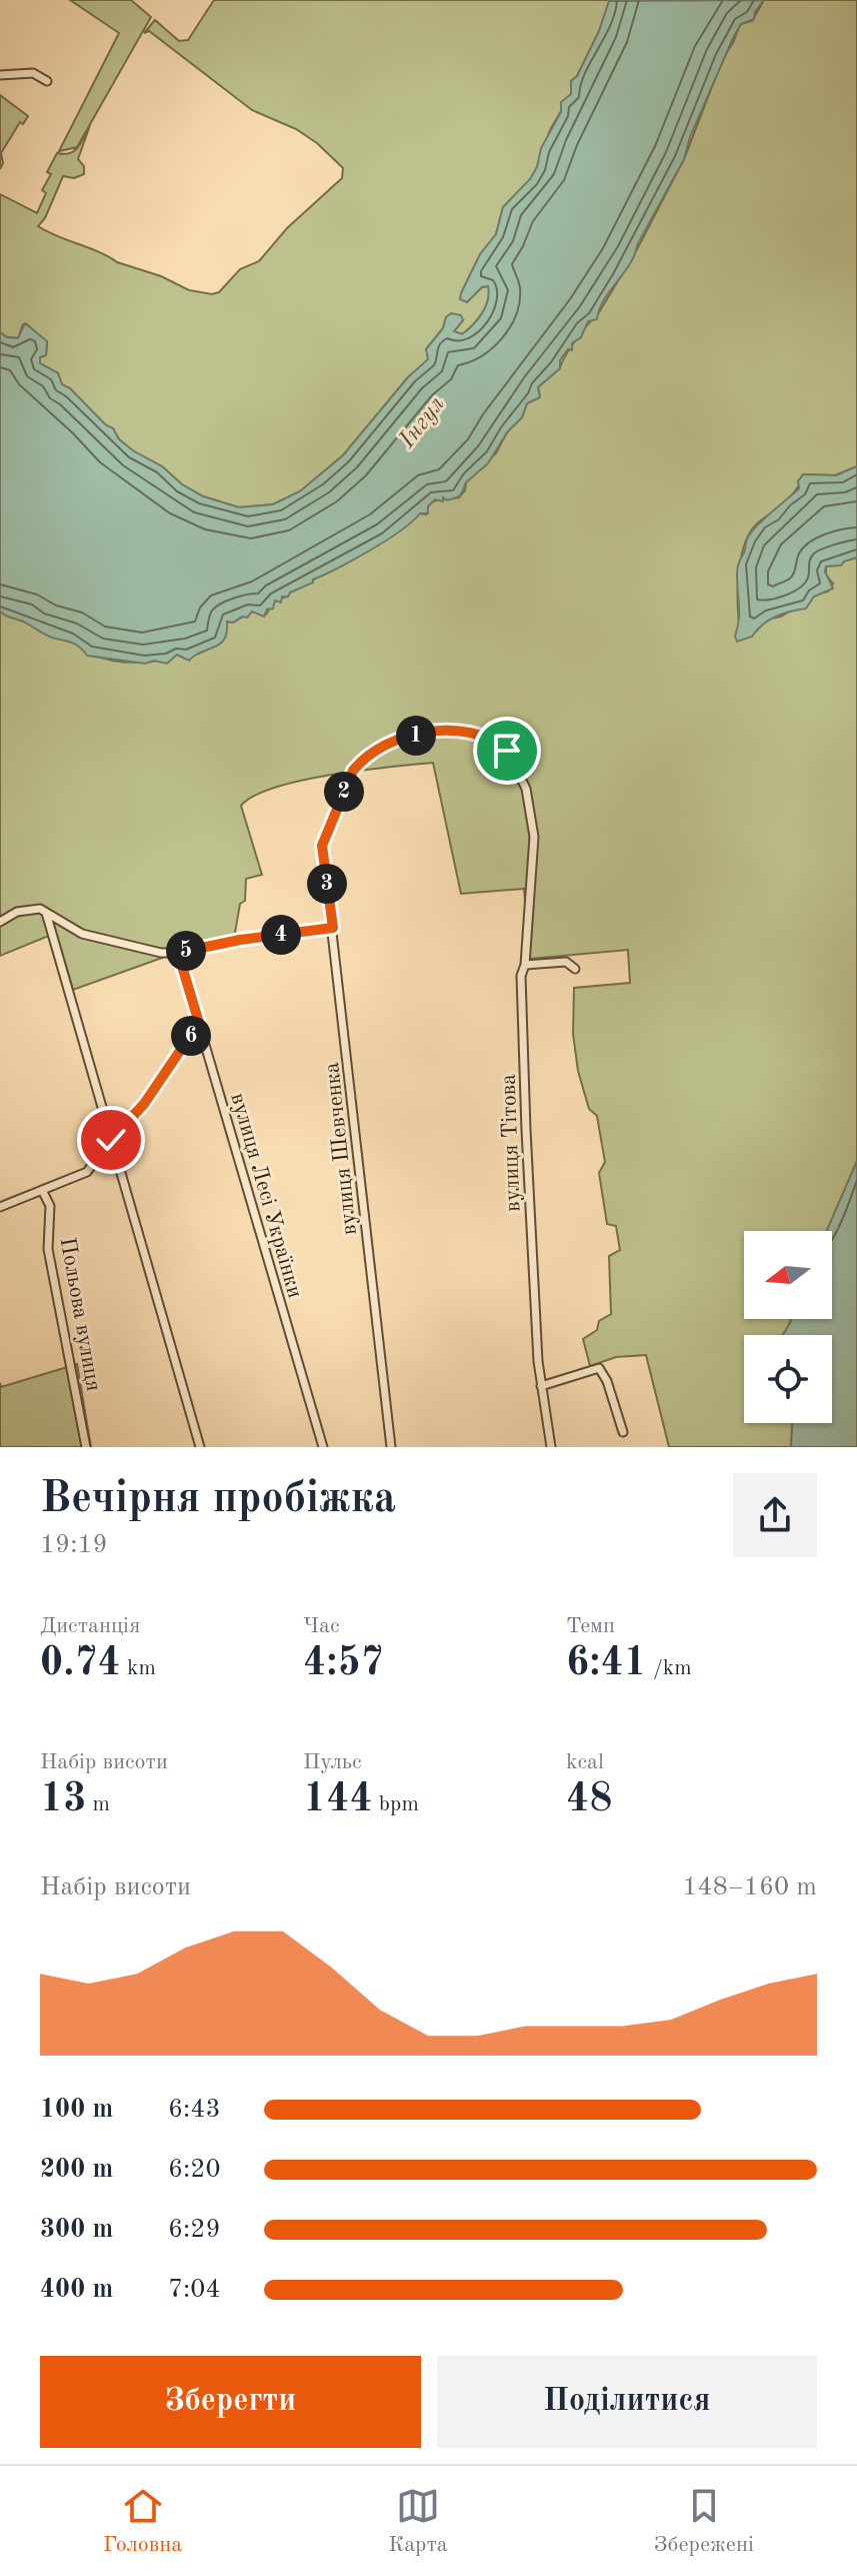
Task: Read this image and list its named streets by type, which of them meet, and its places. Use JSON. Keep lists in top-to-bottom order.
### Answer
{
  "streets": {
    "street": [
      "вулиця Тітова",
      "вулиця Шевченка",
      "вулиця Лесі Українки",
      "Польова вулиця"
    ]
  },
  "crossings": [
    ["вулиця Тітова", "вулиця Шевченка"]
  ],
  "water": ["Інгул"],
  "north": "left",
  "page": {
    "pins": [
      "1",
      "2",
      "3",
      "4",
      "5",
      "6"
    ],
    "heading": ["Вечірня пробіжка", "19:19"],
    "stats": [
      ["Дистанція", "0.74 km"],
      ["Час", "4:57"],
      ["Темп", "6:41 /km"],
      ["Набір висоти", "13 m"],
      ["Пульс", "144 bpm"],
      ["kcal", "48"]
    ],
    "chart": ["Набір висоти", "148–160 m"],
    "list": [
      {
        "name": "100 m",
        "note": "6:43"
      },
      {
        "name": "200 m",
        "note": "6:20"
      },
      {
        "name": "300 m",
        "note": "6:29"
      },
      {
        "name": "400 m",
        "note": "7:04"
      }
    ],
    "buttons": ["Зберегти", "Поділитися"],
    "tabs": ["Головна", "Карта", "Збережені"]
  }
}
